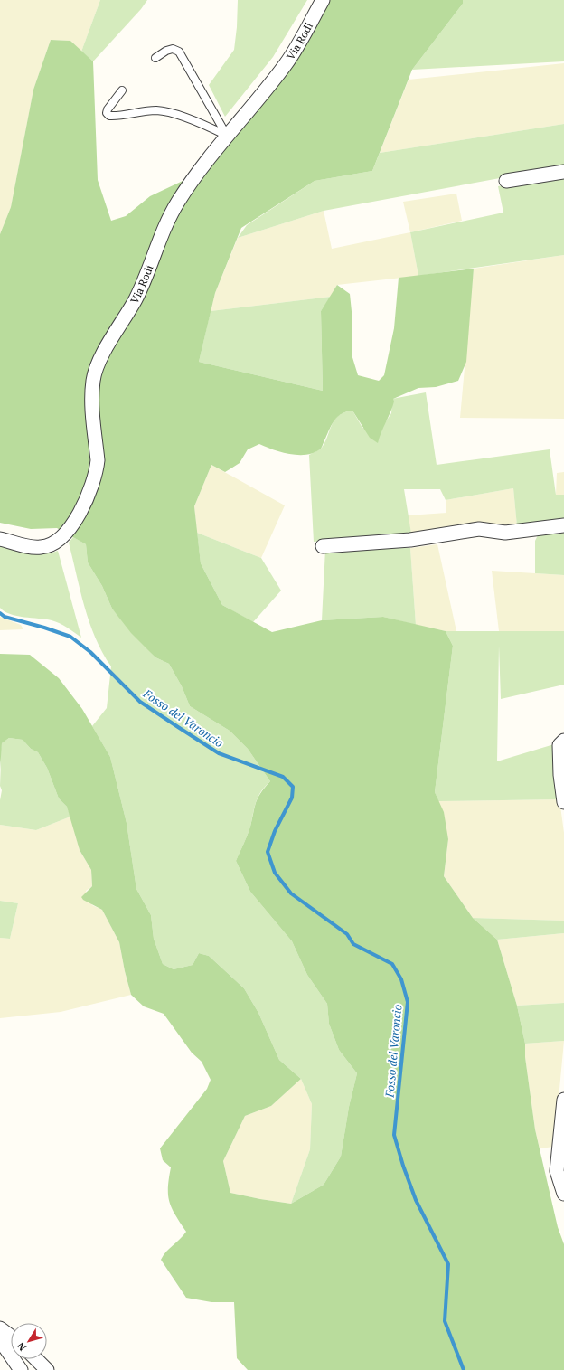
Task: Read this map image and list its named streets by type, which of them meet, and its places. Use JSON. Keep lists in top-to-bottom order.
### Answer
{
  "streets": {
    "street": ["Via Rodi"]
  },
  "water": ["Fosso del Varoncio"],
  "north": "bottom left"
}
